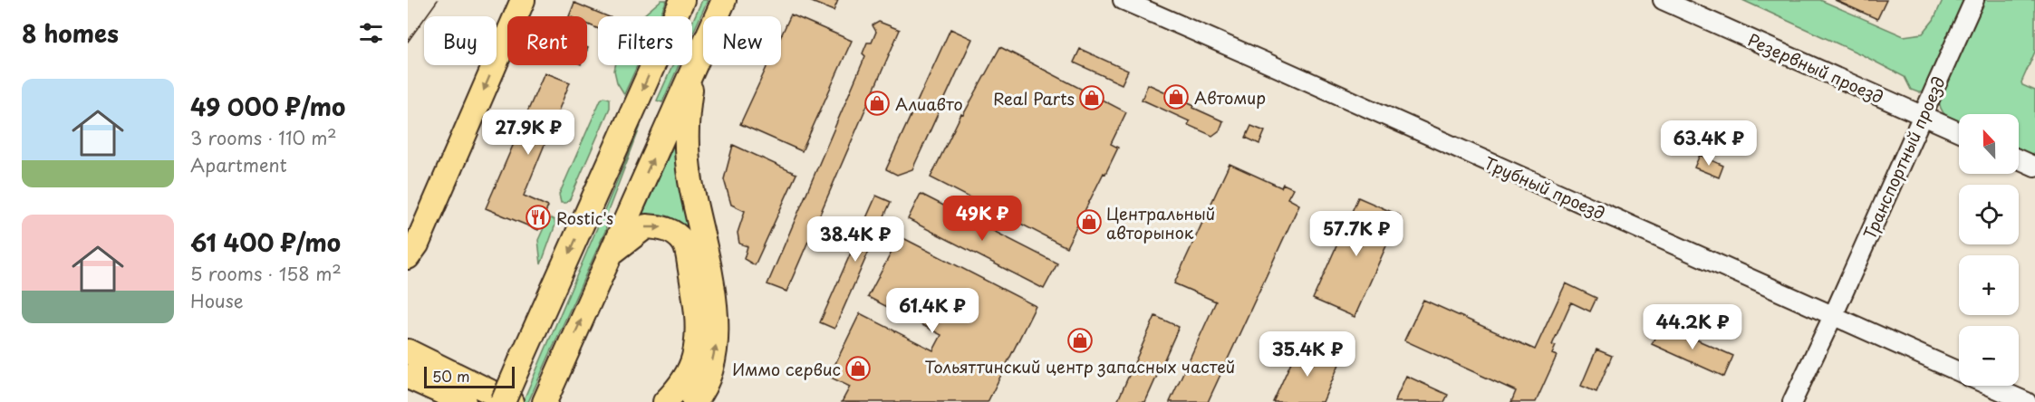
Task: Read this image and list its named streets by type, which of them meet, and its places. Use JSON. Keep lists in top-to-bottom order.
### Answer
{
  "streets": {
    "street": ["Резервный проезд", "Транспортный проезд", "Трубный проезд"]
  },
  "crossings": [
    ["Резервный проезд", "Транспортный проезд"],
    ["Транспортный проезд", "Трубный проезд"]
  ],
  "places": {
    "shop": [
      "Автомир",
      "Real Parts",
      "Алиавто",
      "Центральный авторынок",
      "Тольяттинский центр запасных частей",
      "Иммо сервис"
    ],
    "restaurant": ["Rostic's"]
  },
  "scale_bar": "50 m",
  "north": "top",
  "page": {
    "heading": "8 homes",
    "chip": [
      "Buy",
      "Rent",
      "Filters",
      "New"
    ],
    "list": [
      {
        "name": "49 000 ₽/mo",
        "note": "3 rooms · 110 m² · Apartment"
      },
      {
        "name": "61 400 ₽/mo",
        "note": "5 rooms · 158 m² · House"
      }
    ],
    "price": [
      "27.9K ₽",
      "63.4K ₽",
      "49K ₽",
      "57.7K ₽",
      "38.4K ₽",
      "61.4K ₽",
      "44.2K ₽",
      "35.4K ₽"
    ],
    "map_buttons": ["+", "−"],
    "scale": "50 m"
  }
}
